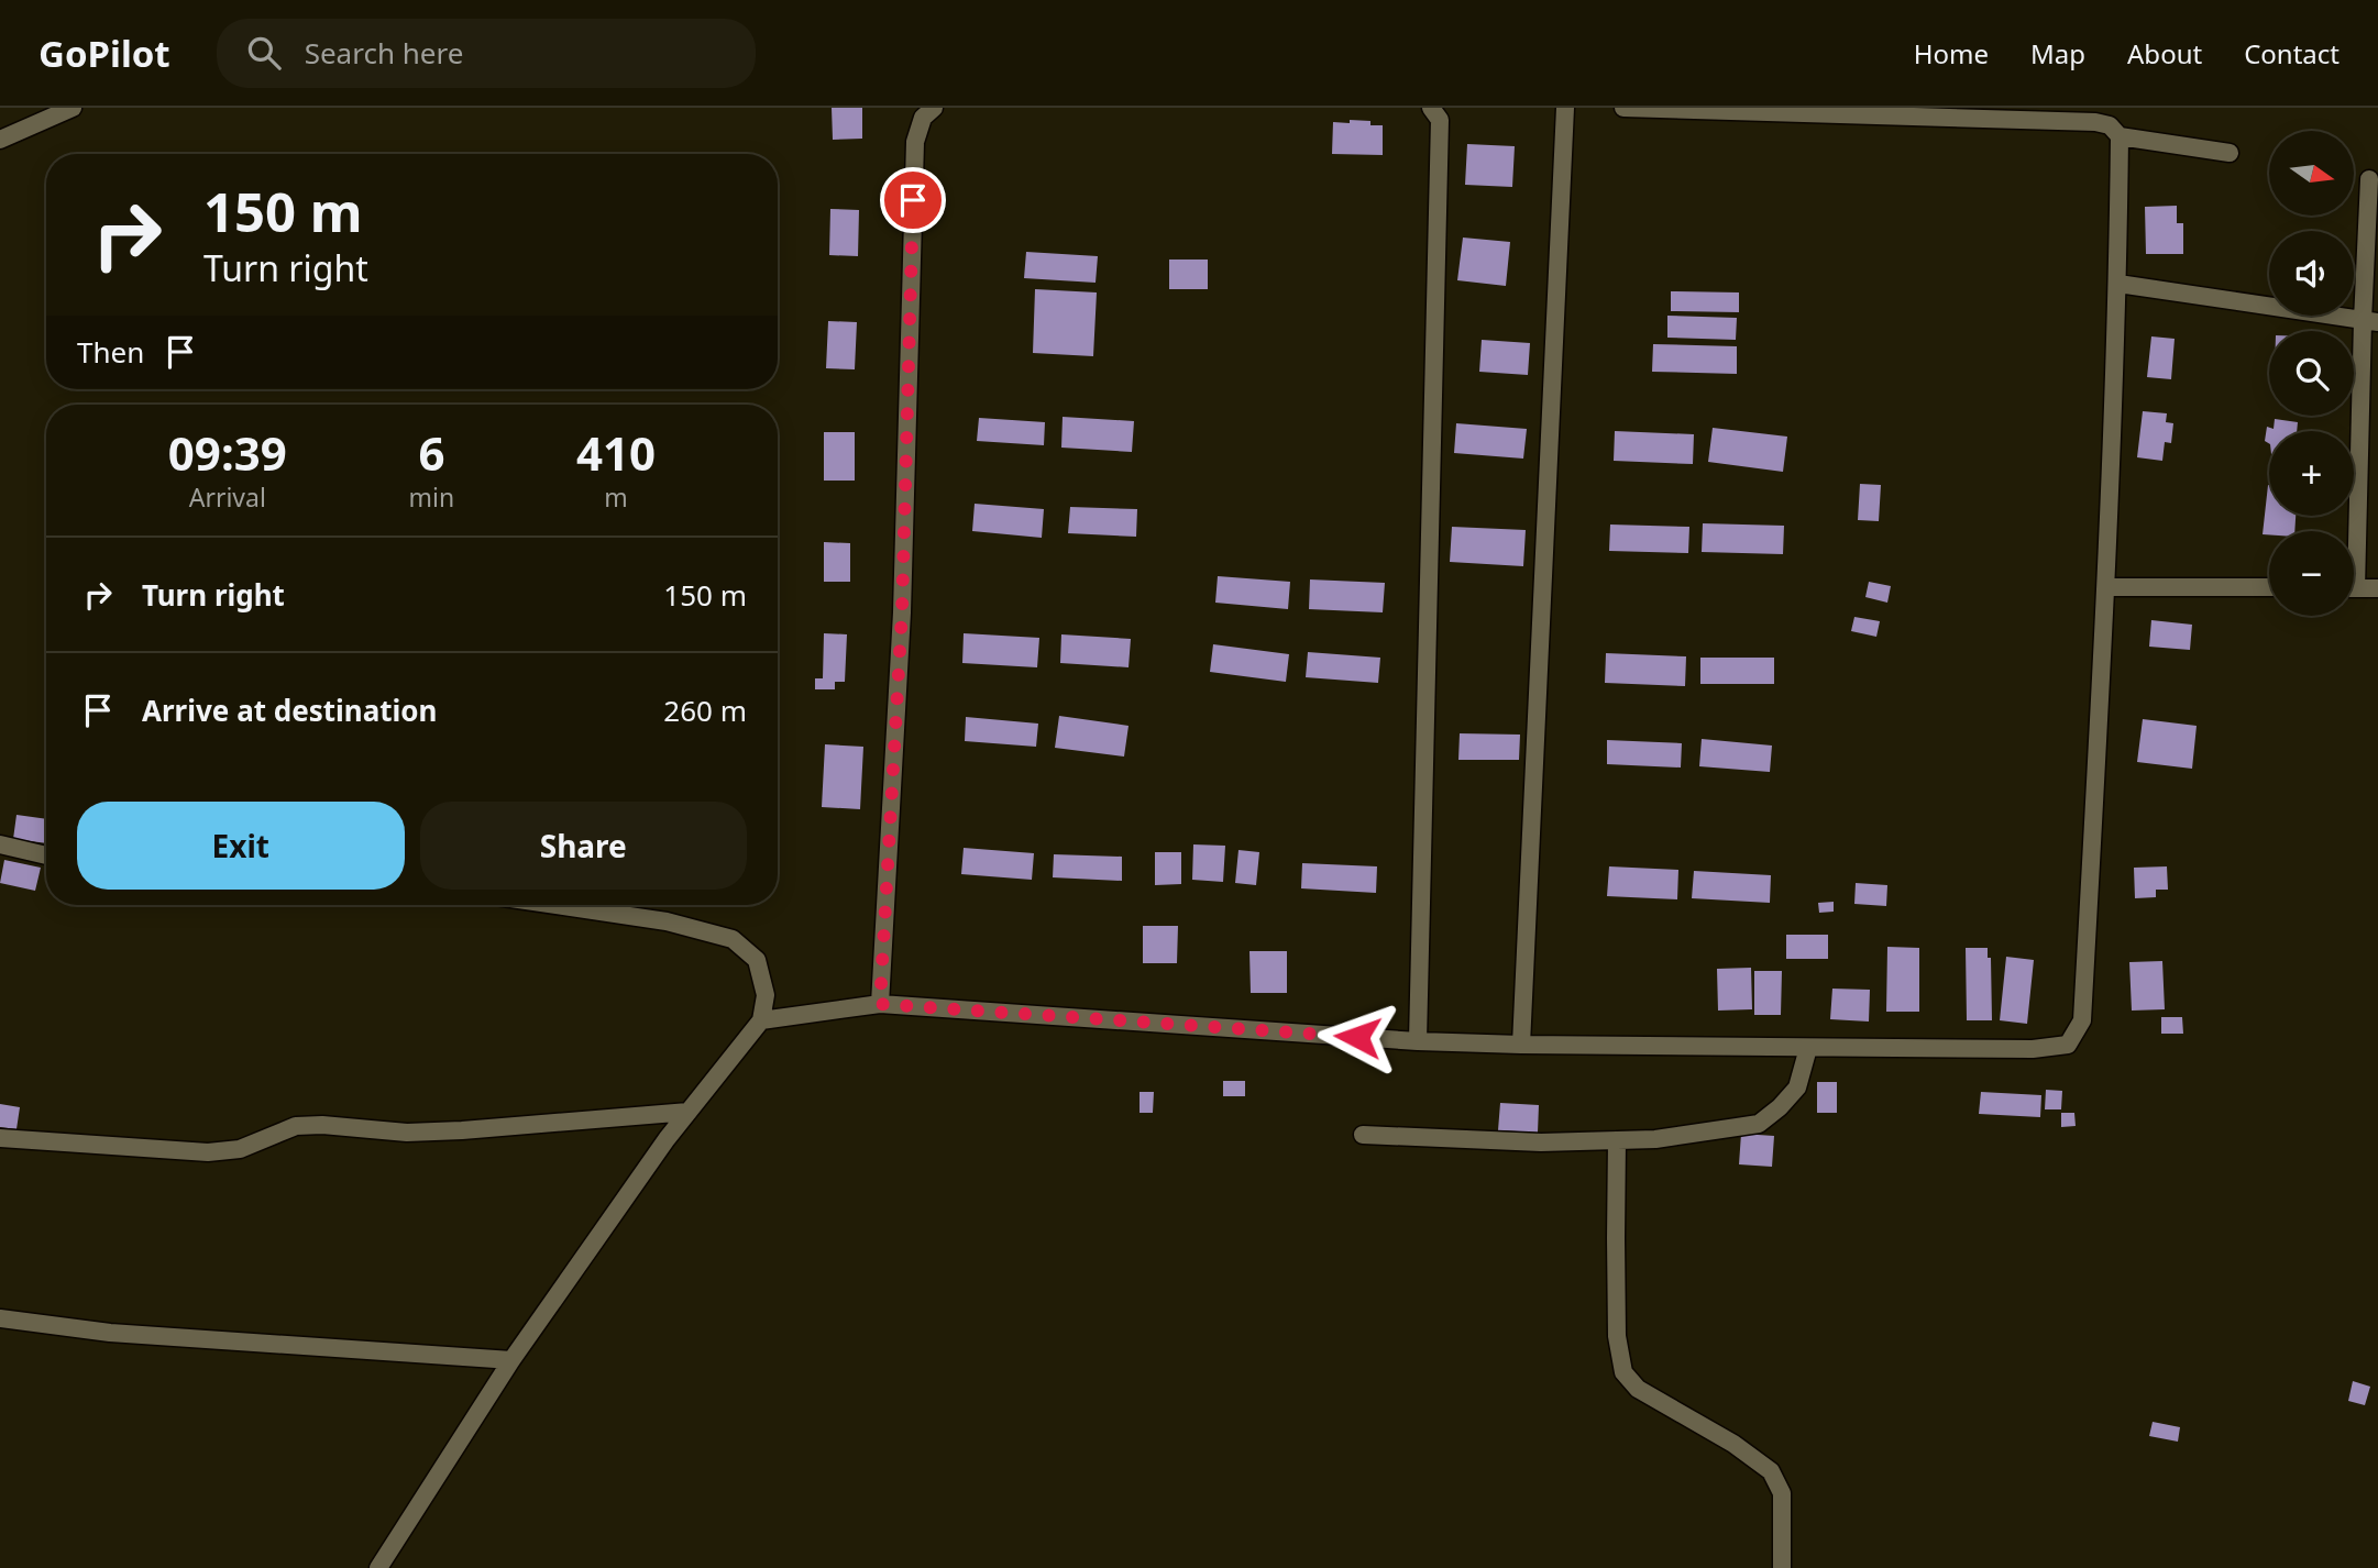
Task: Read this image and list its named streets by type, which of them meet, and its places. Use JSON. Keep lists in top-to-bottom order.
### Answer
{
  "north": "right",
  "page": {
    "header": "GoPilot",
    "search": "Search here",
    "nav": [
      "Home",
      "Map",
      "About",
      "Contact"
    ],
    "map_buttons": ["+", "−"],
    "turn": ["150 m", "Turn right"],
    "then": "Then",
    "eta": [
      "09:39",
      "Arrival",
      "6",
      "min",
      "410",
      "m"
    ],
    "list": [
      {
        "name": "Turn right",
        "value": "150 m"
      },
      {
        "name": "Arrive at destination",
        "value": "260 m"
      }
    ],
    "buttons": ["Exit", "Share"]
  }
}
